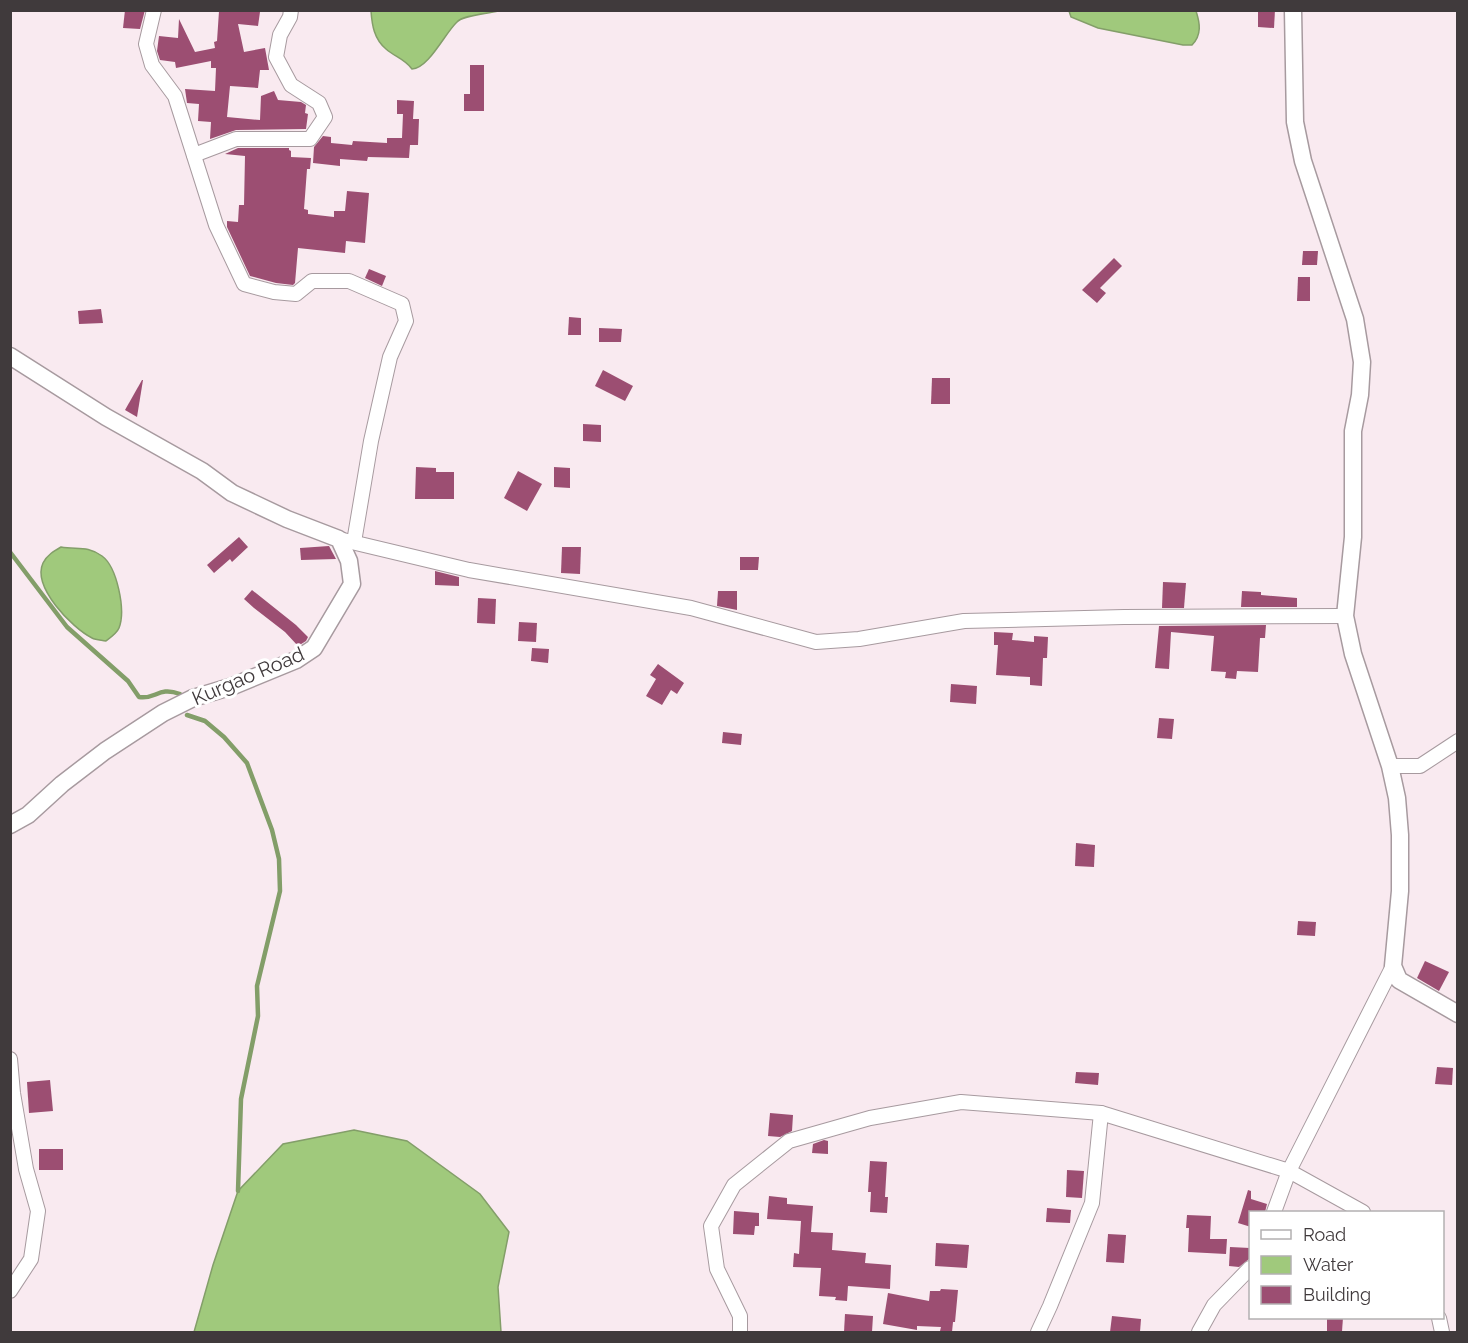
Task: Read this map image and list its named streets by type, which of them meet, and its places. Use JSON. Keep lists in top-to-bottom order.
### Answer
{
  "streets": {
    "street": ["Kurgao Road"]
  },
  "legend": ["Road", "Water", "Building"]
}
